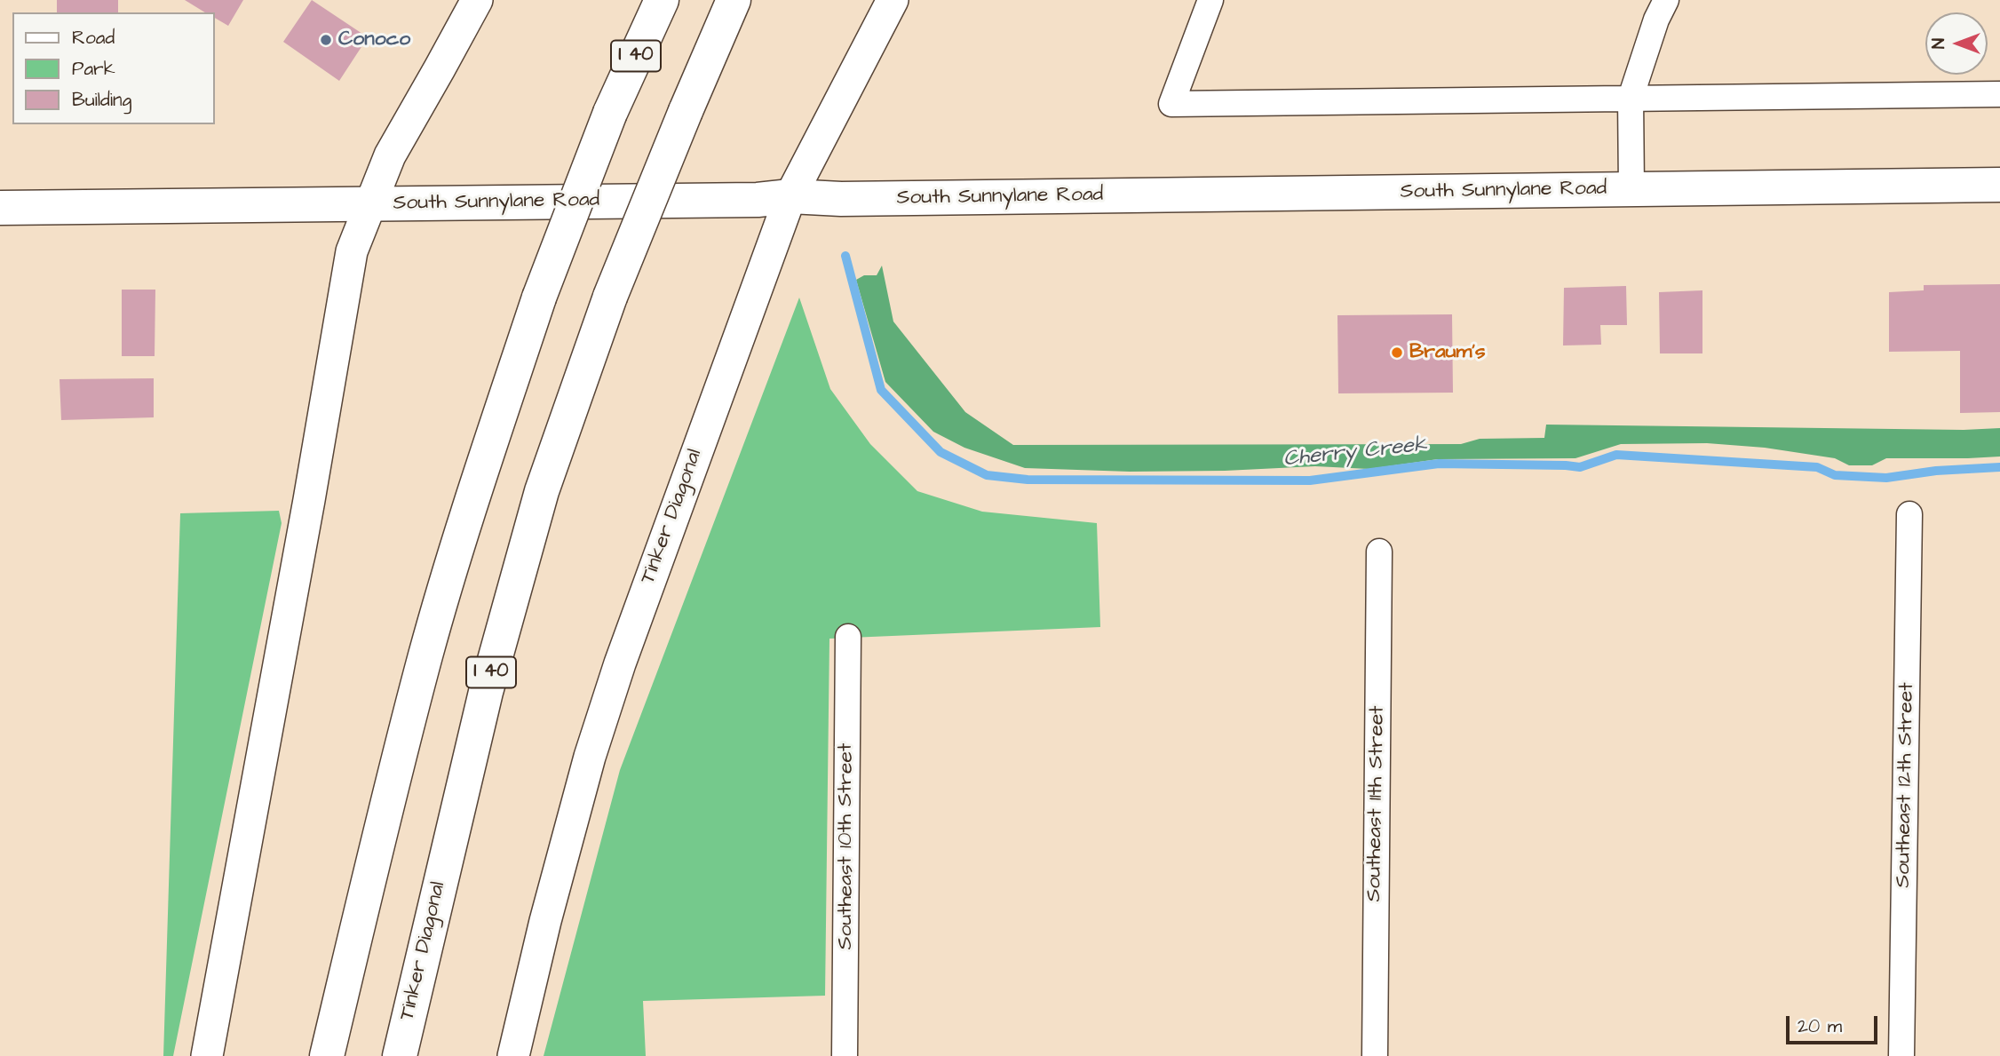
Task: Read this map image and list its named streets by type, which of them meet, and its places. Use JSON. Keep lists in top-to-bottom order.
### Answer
{
  "streets": {
    "main road": ["I 40", "South Sunnylane Road", "Tinker Diagonal"],
    "street": ["Southeast 12th Street", "Southeast 11th Street", "Southeast 10th Street"]
  },
  "crossings": [
    ["South Sunnylane Road", "Tinker Diagonal"]
  ],
  "water": ["Cherry Creek"],
  "places": ["Conoco", "Braum's"],
  "legend": ["Road", "Park", "Building"],
  "scale_bar": "20 m",
  "north": "left"
}
